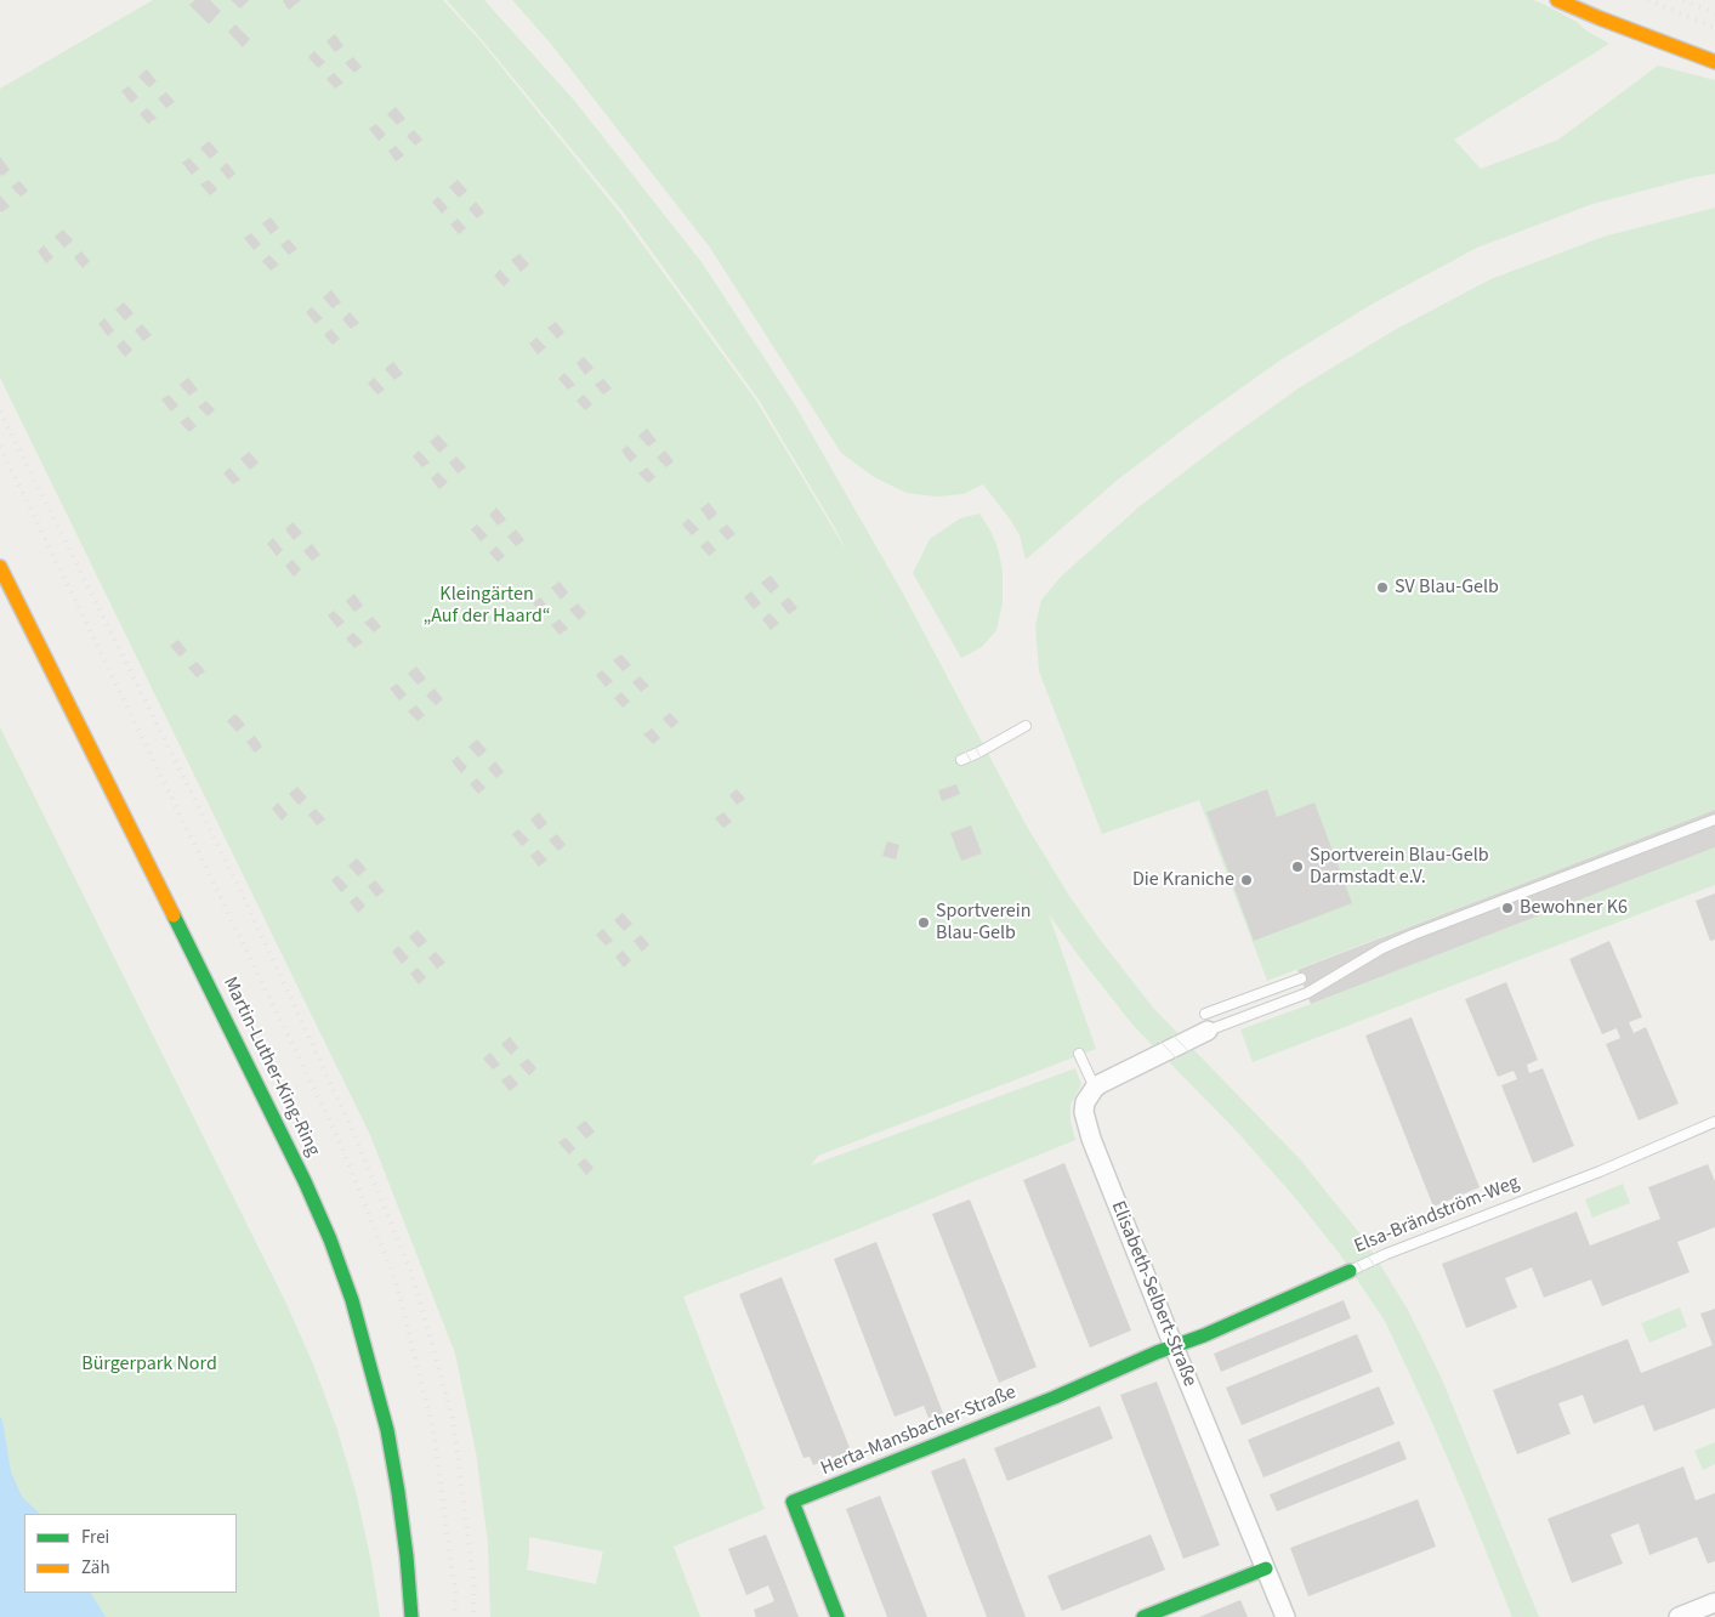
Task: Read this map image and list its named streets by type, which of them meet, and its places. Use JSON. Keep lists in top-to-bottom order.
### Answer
{
  "streets": {
    "main road": ["Martin-Luther-King-Ring", "Elsa-Brändström-Weg", "Herta-Mansbacher-Straße"],
    "street": ["Elisabeth-Selbert-Straße"]
  },
  "crossings": [
    ["Elsa-Brändström-Weg", "Elisabeth-Selbert-Straße"],
    ["Elsa-Brändström-Weg", "Herta-Mansbacher-Straße"],
    ["Elisabeth-Selbert-Straße", "Herta-Mansbacher-Straße"]
  ],
  "parks": ["Kleingärten „Auf der Haard“", "Bürgerpark Nord"],
  "places": [
    "SV Blau-Gelb",
    "Sportverein Blau-Gelb Darmstadt e.V.",
    "Die Kraniche",
    "Bewohner K6",
    "Sportverein Blau-Gelb"
  ],
  "legend": ["Frei", "Zäh"]
}
